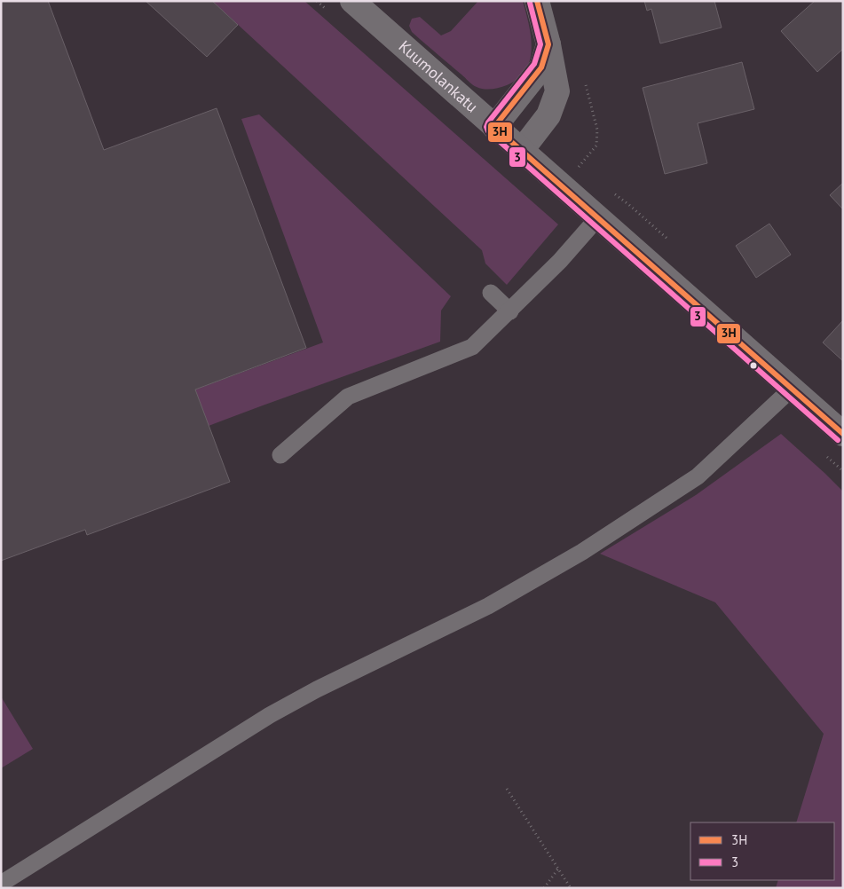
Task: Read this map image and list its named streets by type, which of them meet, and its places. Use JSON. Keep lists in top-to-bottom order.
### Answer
{
  "streets": {
    "street": ["Kuumolankatu"]
  },
  "lines": ["transit line 3H", "transit line 3"],
  "legend": ["3H", "3"]
}
